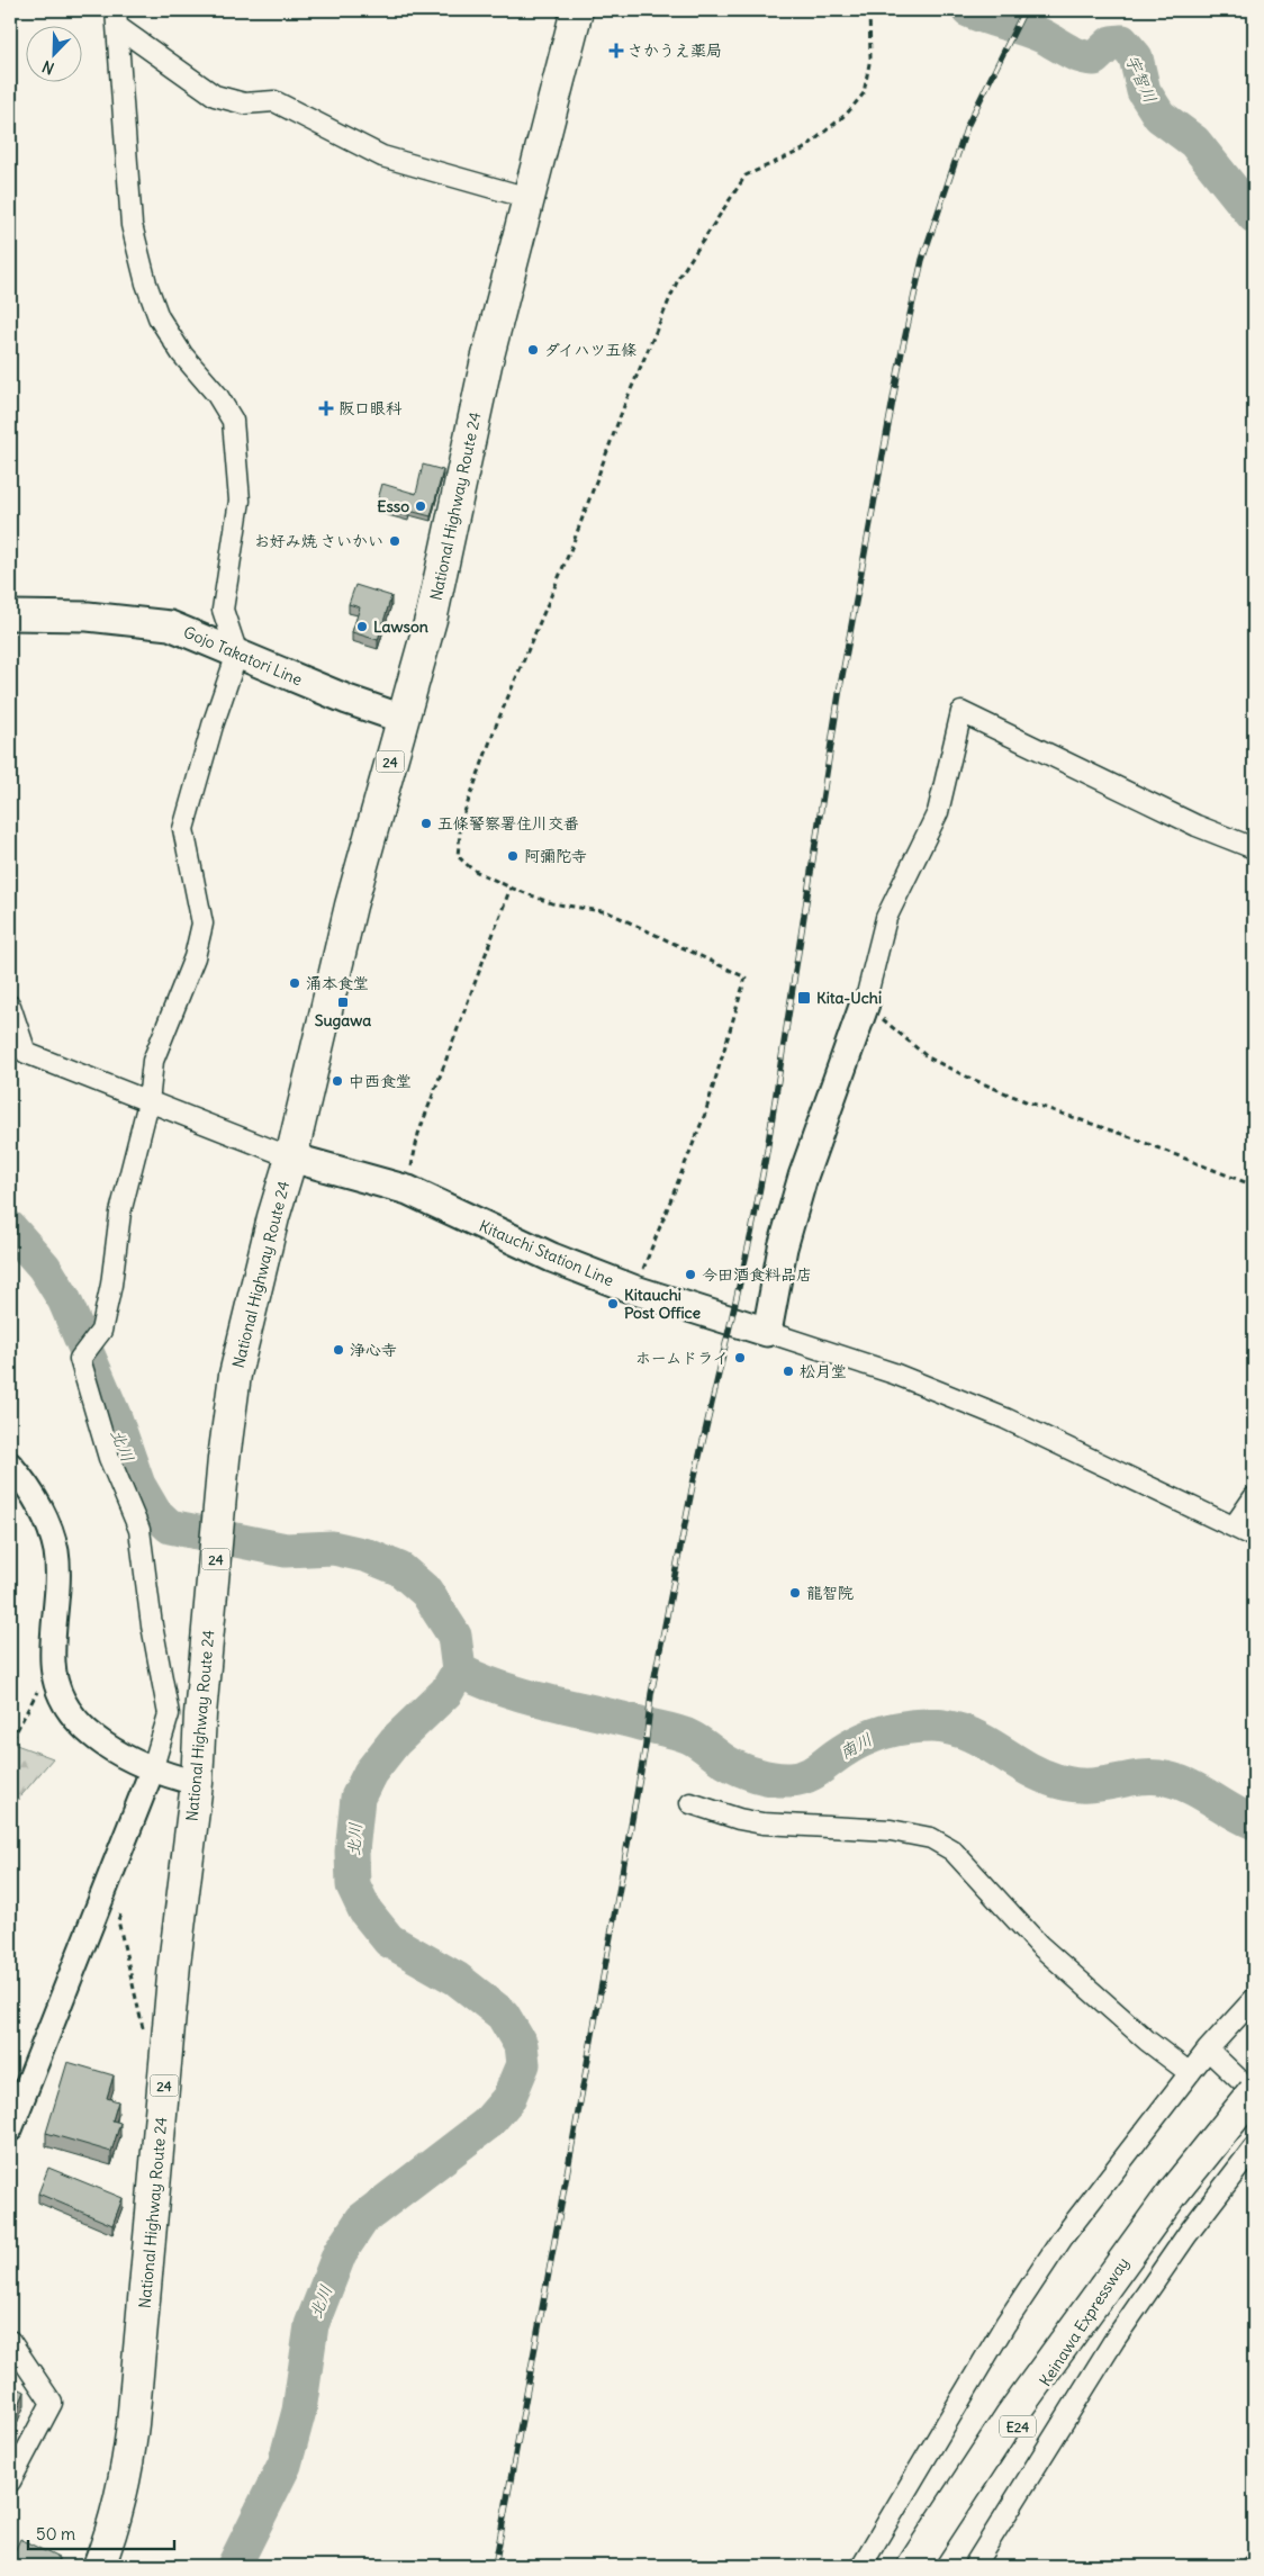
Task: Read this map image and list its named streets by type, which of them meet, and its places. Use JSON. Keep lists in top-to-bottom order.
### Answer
{
  "streets": {
    "highway": [
      "National Highway Route 24",
      "24",
      "Keinawa Expressway",
      "E24"
    ],
    "main road": ["Gojo Takatori Line", "Kitauchi Station Line"]
  },
  "crossings": [
    ["National Highway Route 24", "Gojo Takatori Line"],
    ["National Highway Route 24", "Kitauchi Station Line"]
  ],
  "water": ["宇智川", "北川", "南川"],
  "places": {
    "health": ["さかうえ薬局", "阪口眼科"],
    "other": [
      "ダイハツ五條",
      "Esso",
      "お好み焼 さいかい",
      "Lawson",
      "五條警察署住川交番",
      "阿彌陀寺",
      "涌本食堂",
      "中西食堂",
      "今田酒食料品店",
      "Kitauchi Post Office",
      "浄心寺",
      "ホームドライ",
      "松月堂",
      "龍智院"
    ],
    "transit": ["Kita-Uchi", "Sugawa"]
  },
  "scale_bar": "50 m",
  "north": "bottom left"
}
